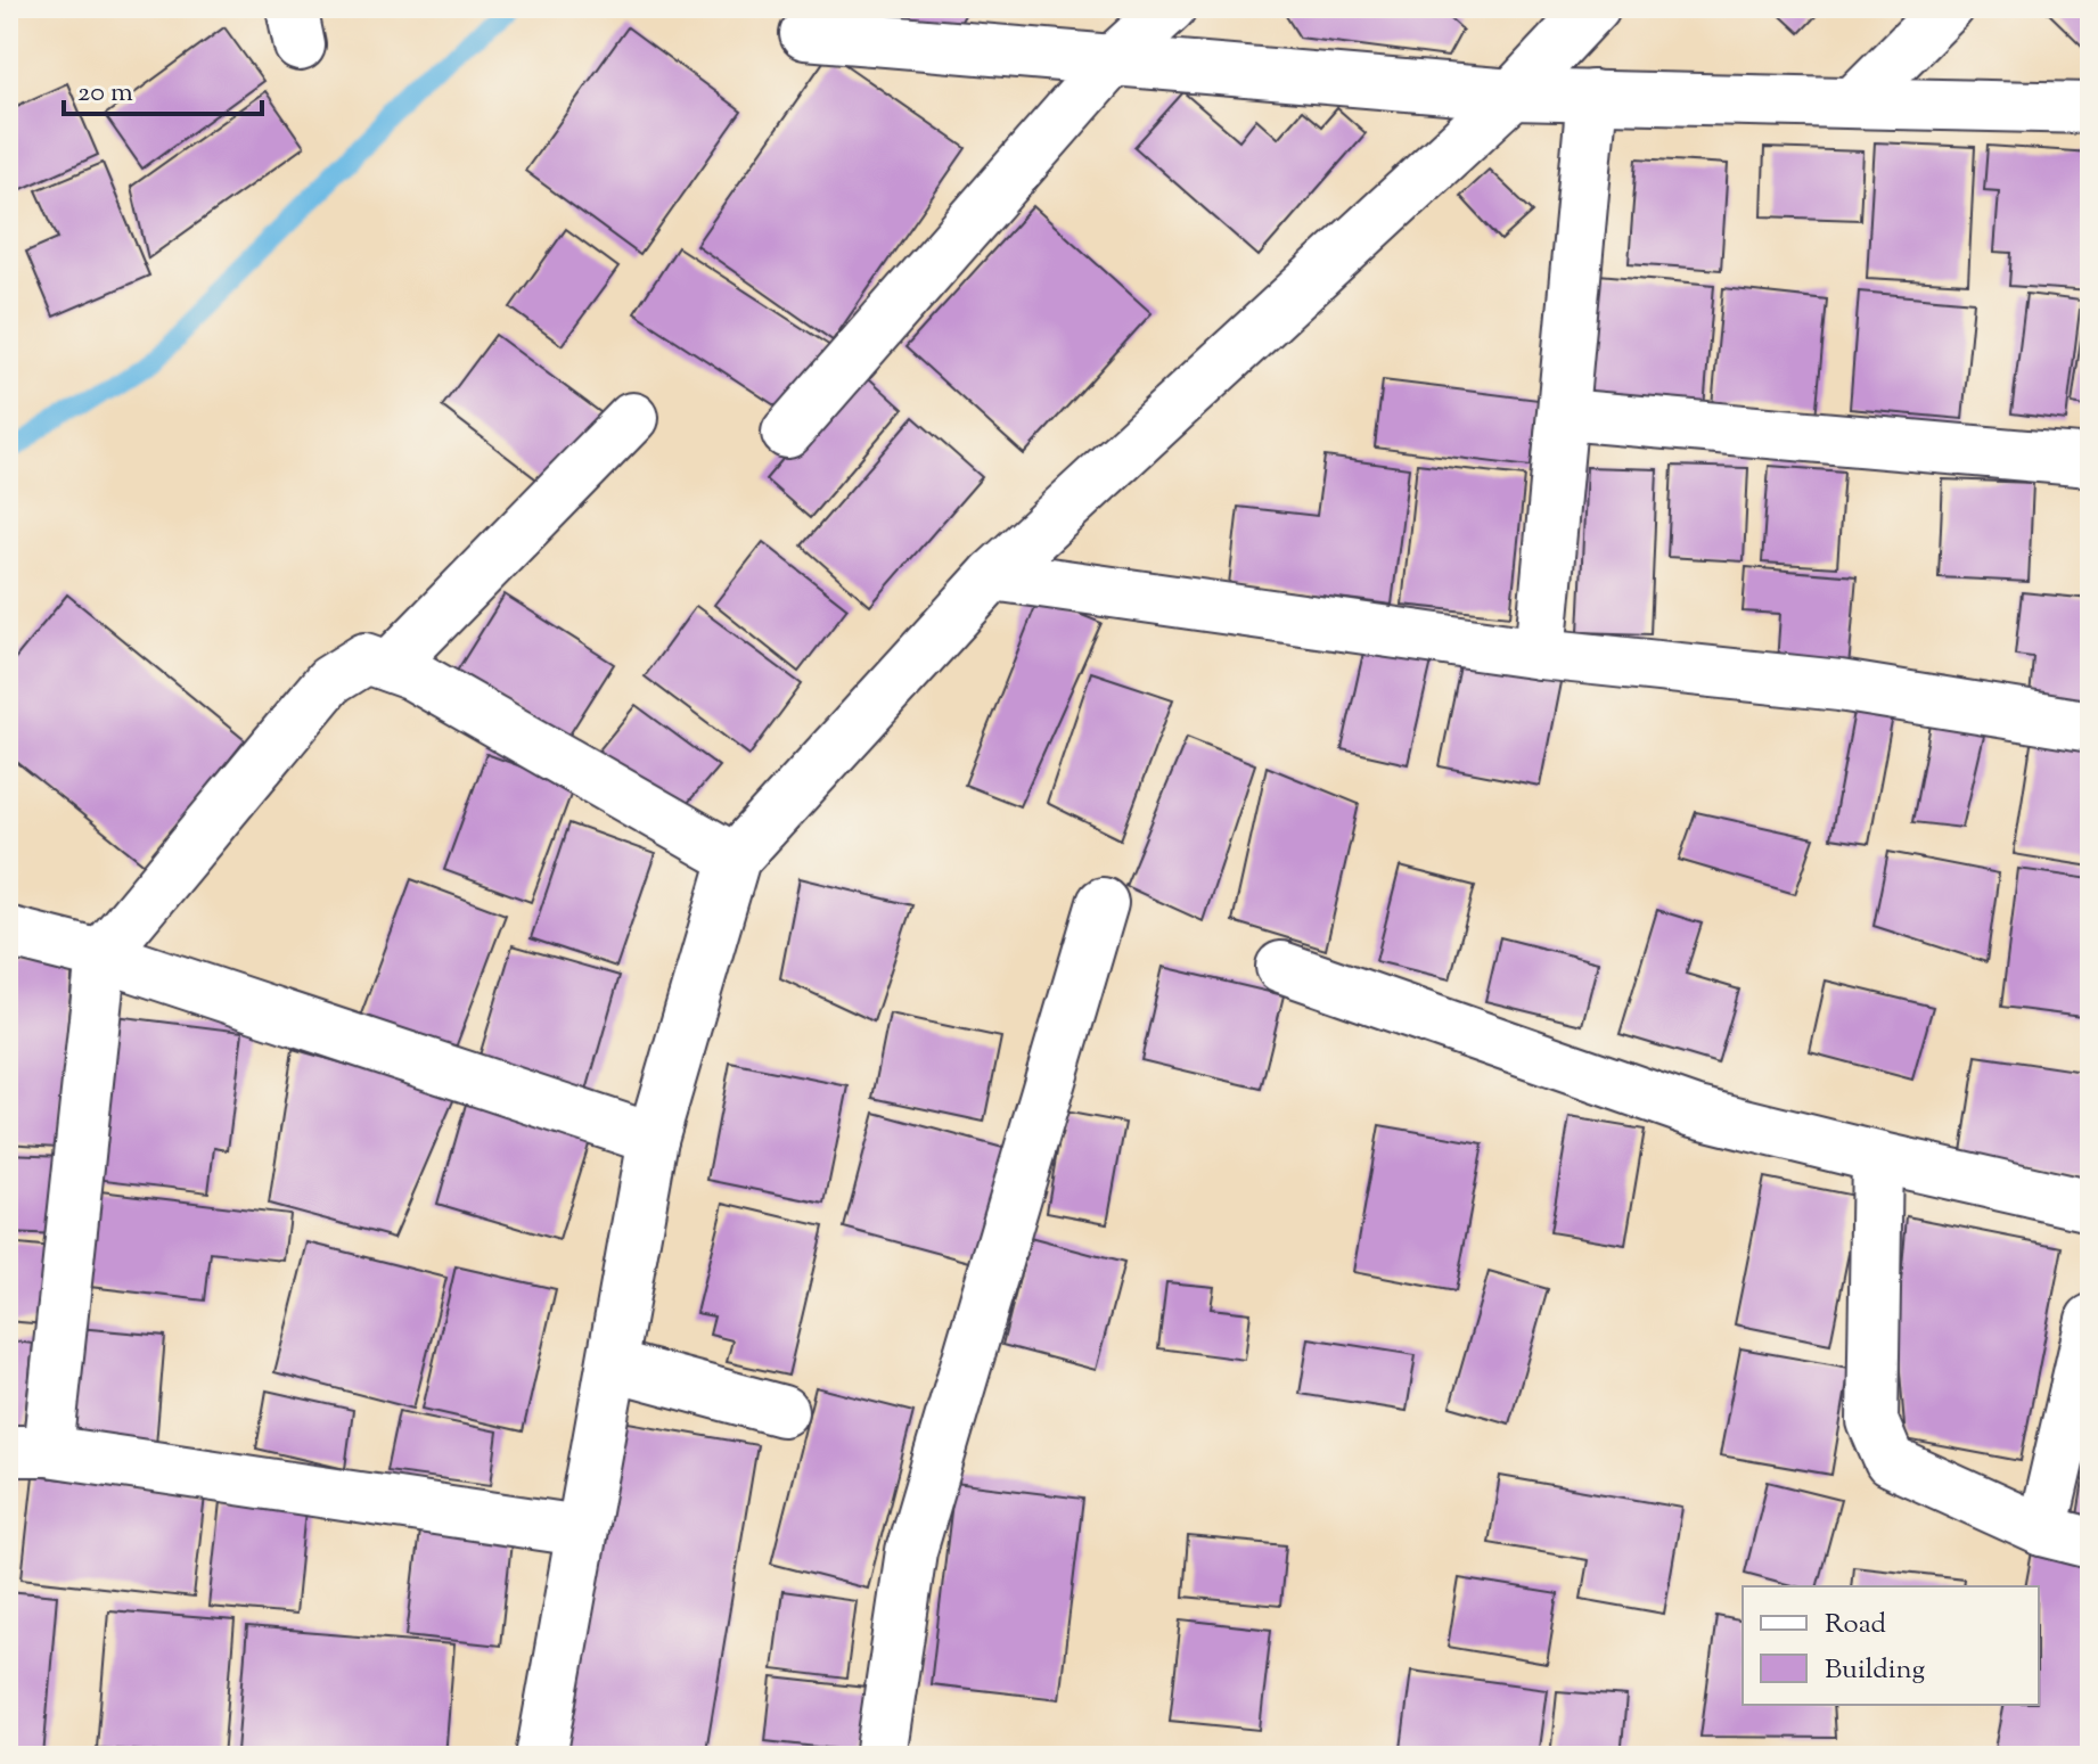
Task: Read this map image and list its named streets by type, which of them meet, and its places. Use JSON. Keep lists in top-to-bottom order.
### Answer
{
  "legend": ["Road", "Building"],
  "scale_bar": "20 m"
}
